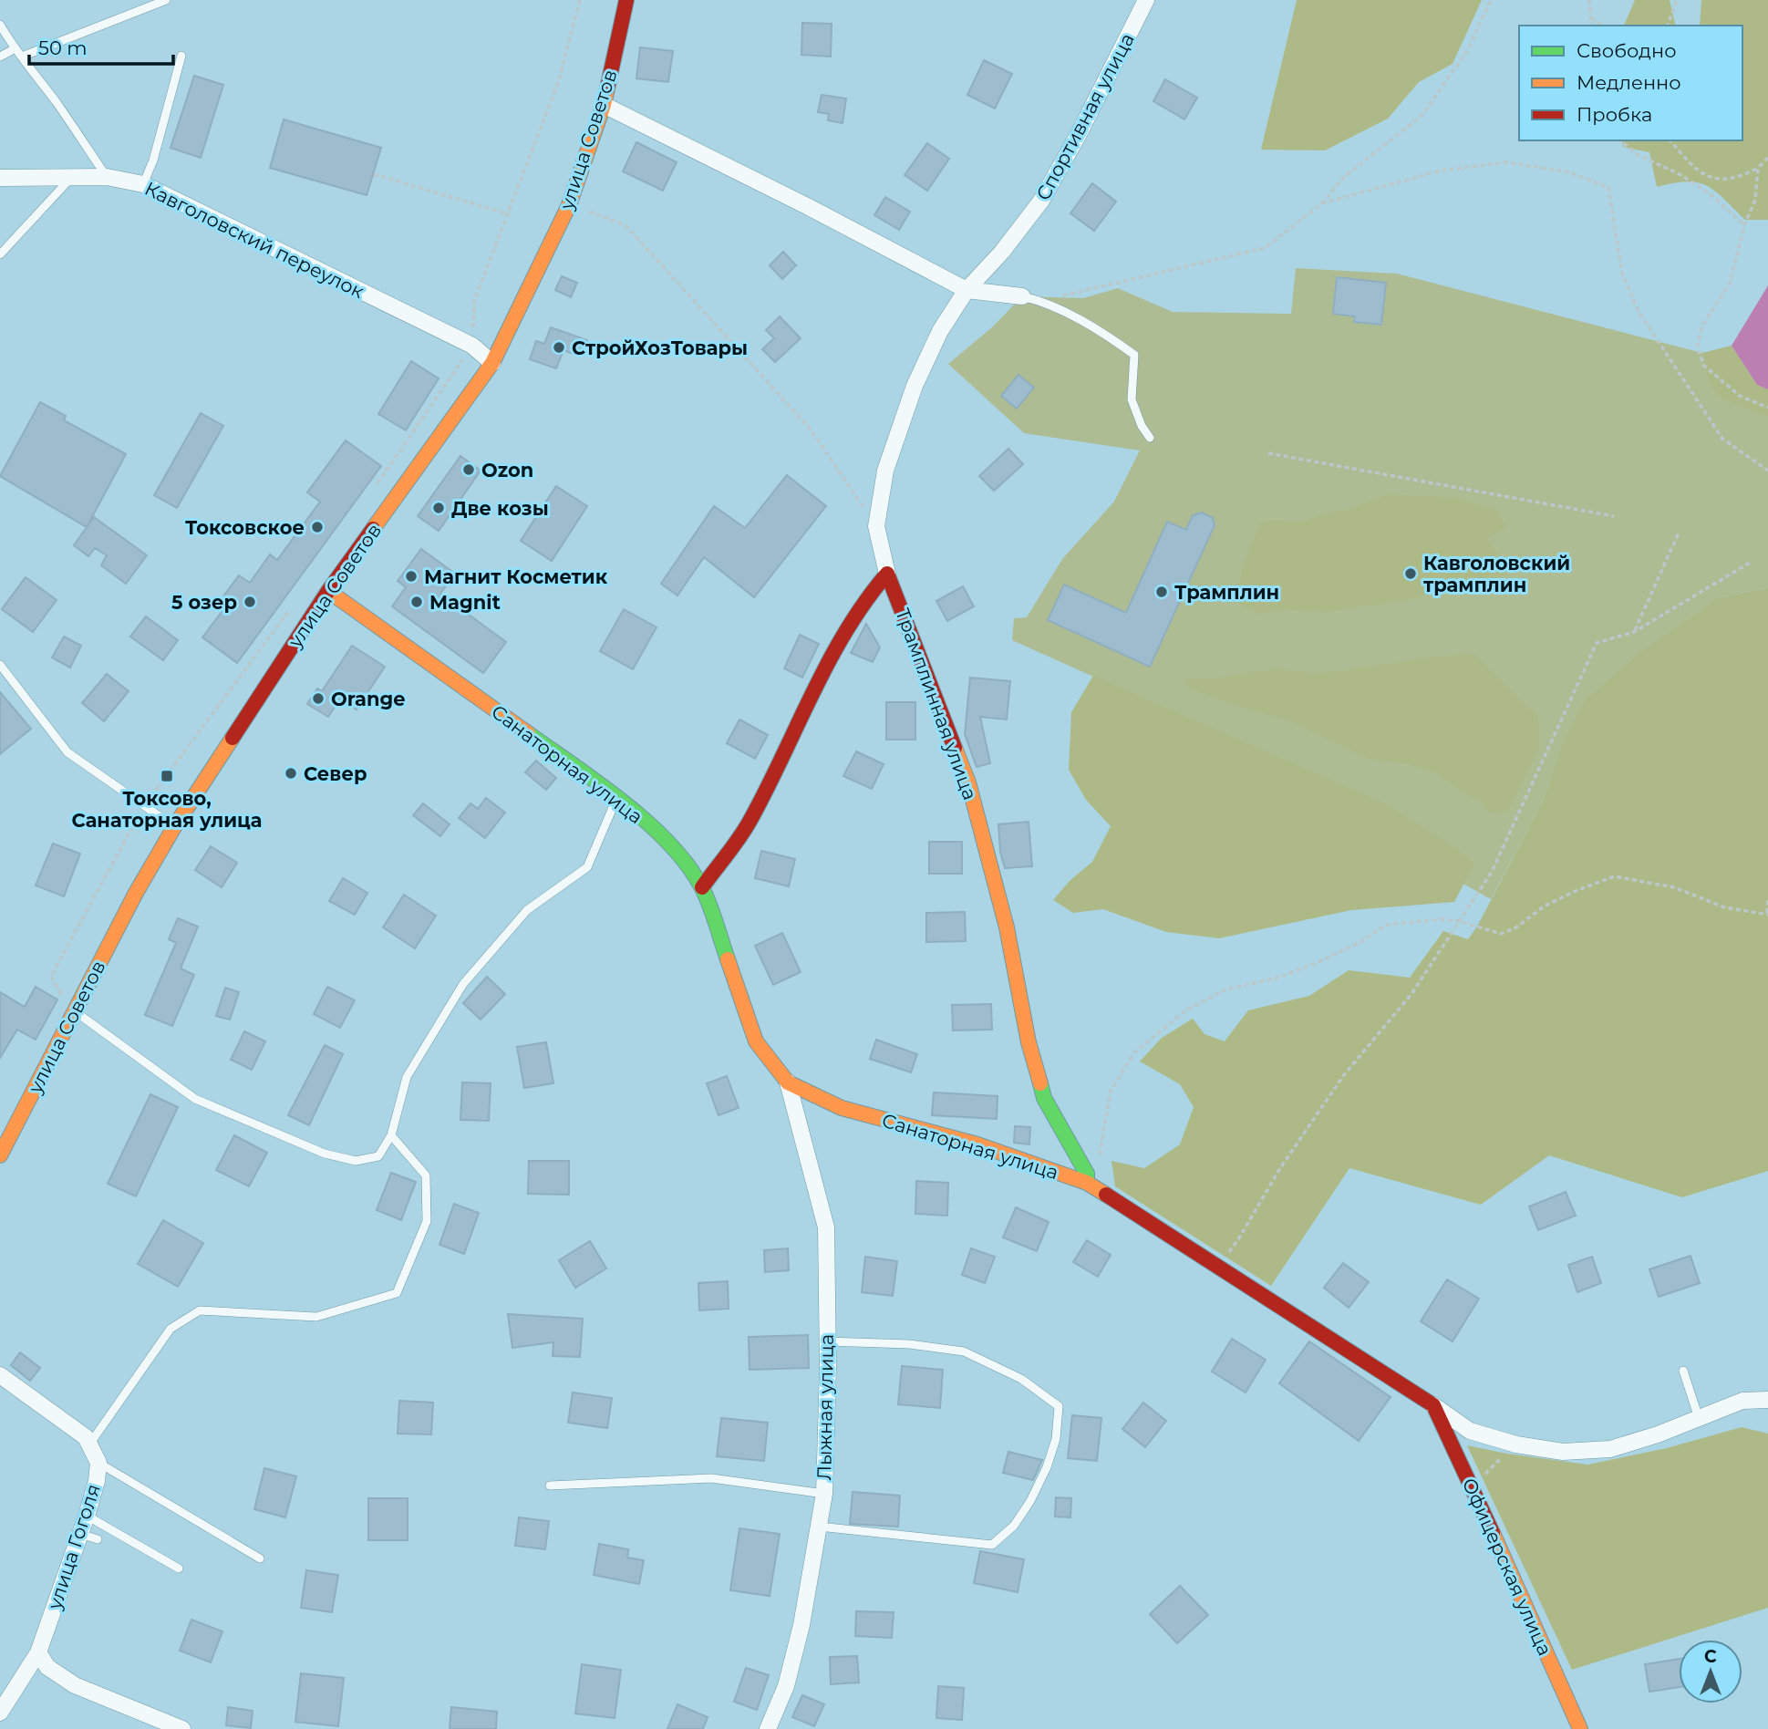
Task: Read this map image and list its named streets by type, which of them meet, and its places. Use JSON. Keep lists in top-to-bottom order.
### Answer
{
  "streets": {
    "street": [
      "Спортивная улица",
      "улица Советов",
      "Кавголовский переулок",
      "Трамплинная улица",
      "Санаторная улица",
      "Лыжная улица",
      "улица Гоголя",
      "Офицерская улица"
    ]
  },
  "crossings": [
    ["Спортивная улица", "Трамплинная улица"],
    ["улица Советов", "Кавголовский переулок"],
    ["улица Советов", "Санаторная улица"],
    ["Трамплинная улица", "Санаторная улица"],
    ["Санаторная улица", "Лыжная улица"],
    ["Санаторная улица", "Офицерская улица"]
  ],
  "places": {
    "other": [
      "СтройХозТовары",
      "Ozon",
      "Две козы",
      "Токсовское",
      "Кавголовский трамплин",
      "Магнит Косметик",
      "Трамплин",
      "5 озер",
      "Magnit",
      "Orange",
      "Север"
    ],
    "transit": ["Токсово, Санаторная улица"]
  },
  "legend": ["Свободно", "Медленно", "Пробка"],
  "scale_bar": "50 m",
  "north": "top"
}
